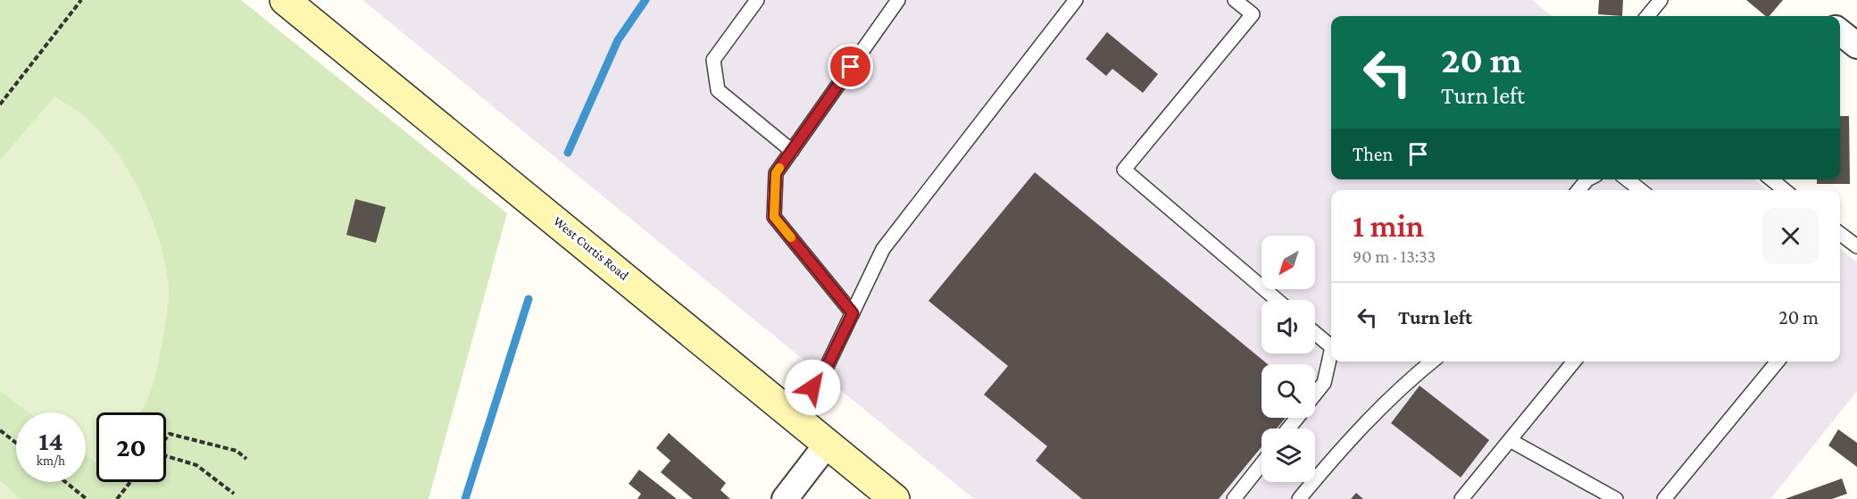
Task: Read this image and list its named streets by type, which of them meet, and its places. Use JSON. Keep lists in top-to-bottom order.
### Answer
{
  "streets": {
    "street": ["West Curtis Road"]
  },
  "north": "bottom left",
  "page": {
    "turn": ["20 m", "Turn left"],
    "then": "Then",
    "heading": ["1 min", "90 m · 13:33"],
    "list": [
      {
        "name": "Turn left",
        "value": "20 m"
      }
    ],
    "speed": "14 km/h",
    "limit": "20"
  }
}
